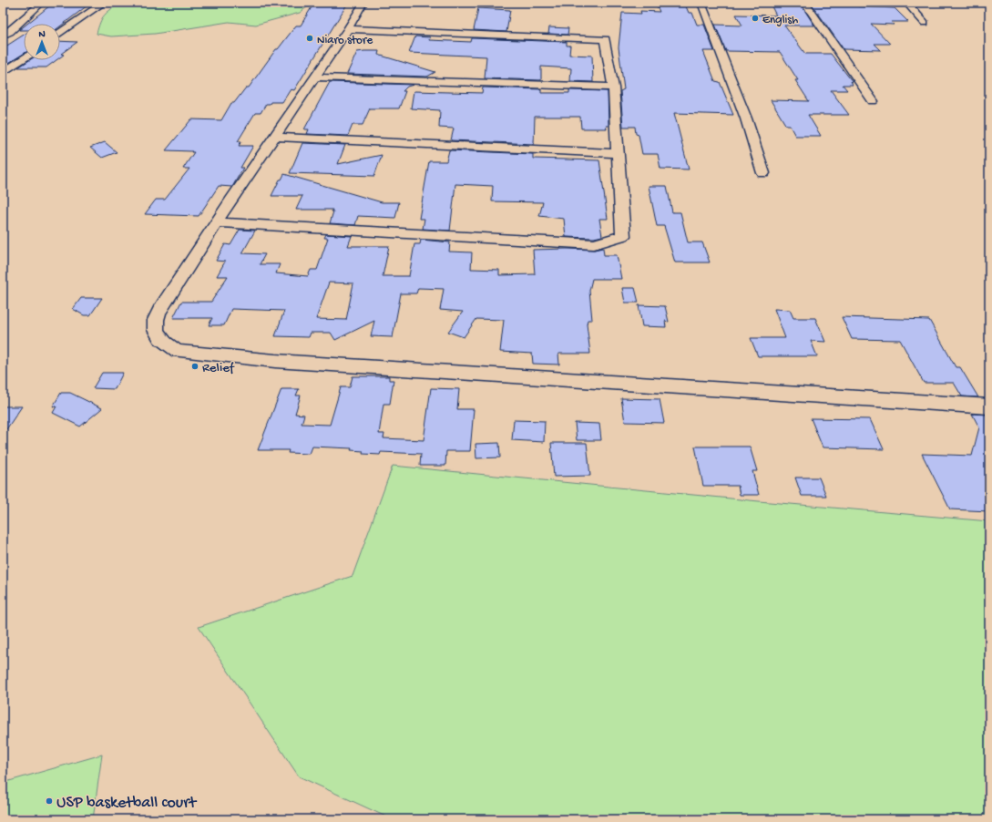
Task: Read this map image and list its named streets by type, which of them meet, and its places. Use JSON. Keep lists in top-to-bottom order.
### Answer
{
  "places": [
    "English",
    "Niaro store",
    "Relief",
    "USP basketball court"
  ],
  "north": "top"
}
